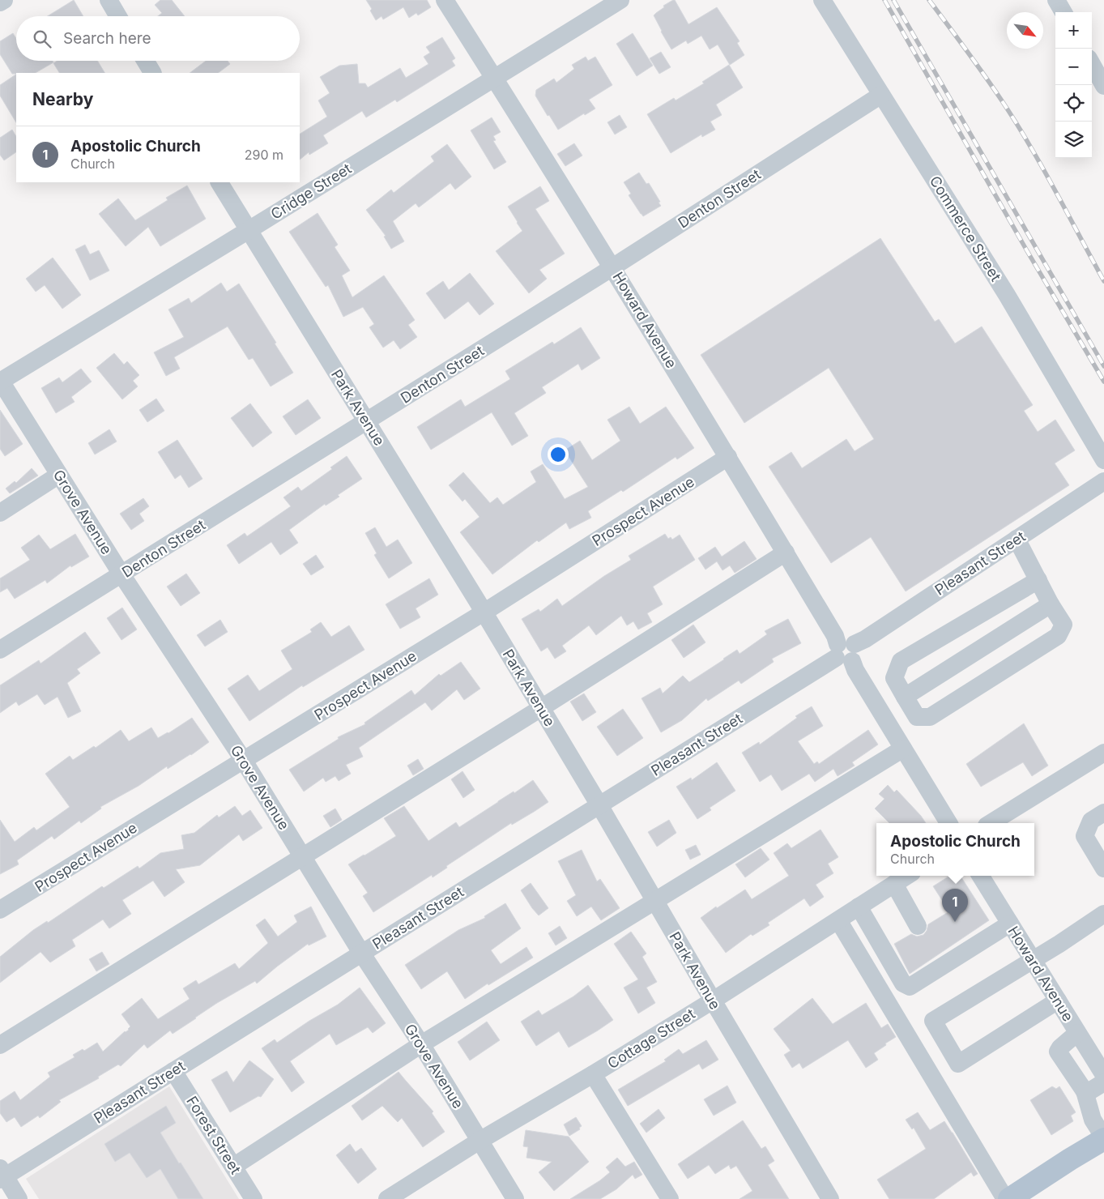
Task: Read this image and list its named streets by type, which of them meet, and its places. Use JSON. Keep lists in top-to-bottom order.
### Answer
{
  "streets": {
    "street": [
      "Cridge Street",
      "Denton Street",
      "Commerce Street",
      "Howard Avenue",
      "Park Avenue",
      "Prospect Avenue",
      "Grove Avenue",
      "Pleasant Street",
      "Cottage Street",
      "Forest Street"
    ]
  },
  "crossings": [
    ["Cridge Street", "Howard Avenue"],
    ["Cridge Street", "Park Avenue"],
    ["Cridge Street", "Grove Avenue"],
    ["Denton Street", "Commerce Street"],
    ["Denton Street", "Howard Avenue"],
    ["Denton Street", "Park Avenue"],
    ["Denton Street", "Grove Avenue"],
    ["Howard Avenue", "Prospect Avenue"],
    ["Howard Avenue", "Pleasant Street"],
    ["Park Avenue", "Prospect Avenue"],
    ["Park Avenue", "Pleasant Street"],
    ["Park Avenue", "Cottage Street"],
    ["Prospect Avenue", "Grove Avenue"],
    ["Grove Avenue", "Pleasant Street"],
    ["Grove Avenue", "Cottage Street"],
    ["Pleasant Street", "Forest Street"]
  ],
  "north": "bottom right",
  "page": {
    "map_buttons": ["+", "−"],
    "search": "Search here",
    "heading": "Nearby",
    "list": [
      {
        "mark": "1",
        "name": "Apostolic Church",
        "note": "Church",
        "value": "290 m"
      }
    ],
    "popup": ["Apostolic Church", "Church"],
    "pins": "1"
  }
}
